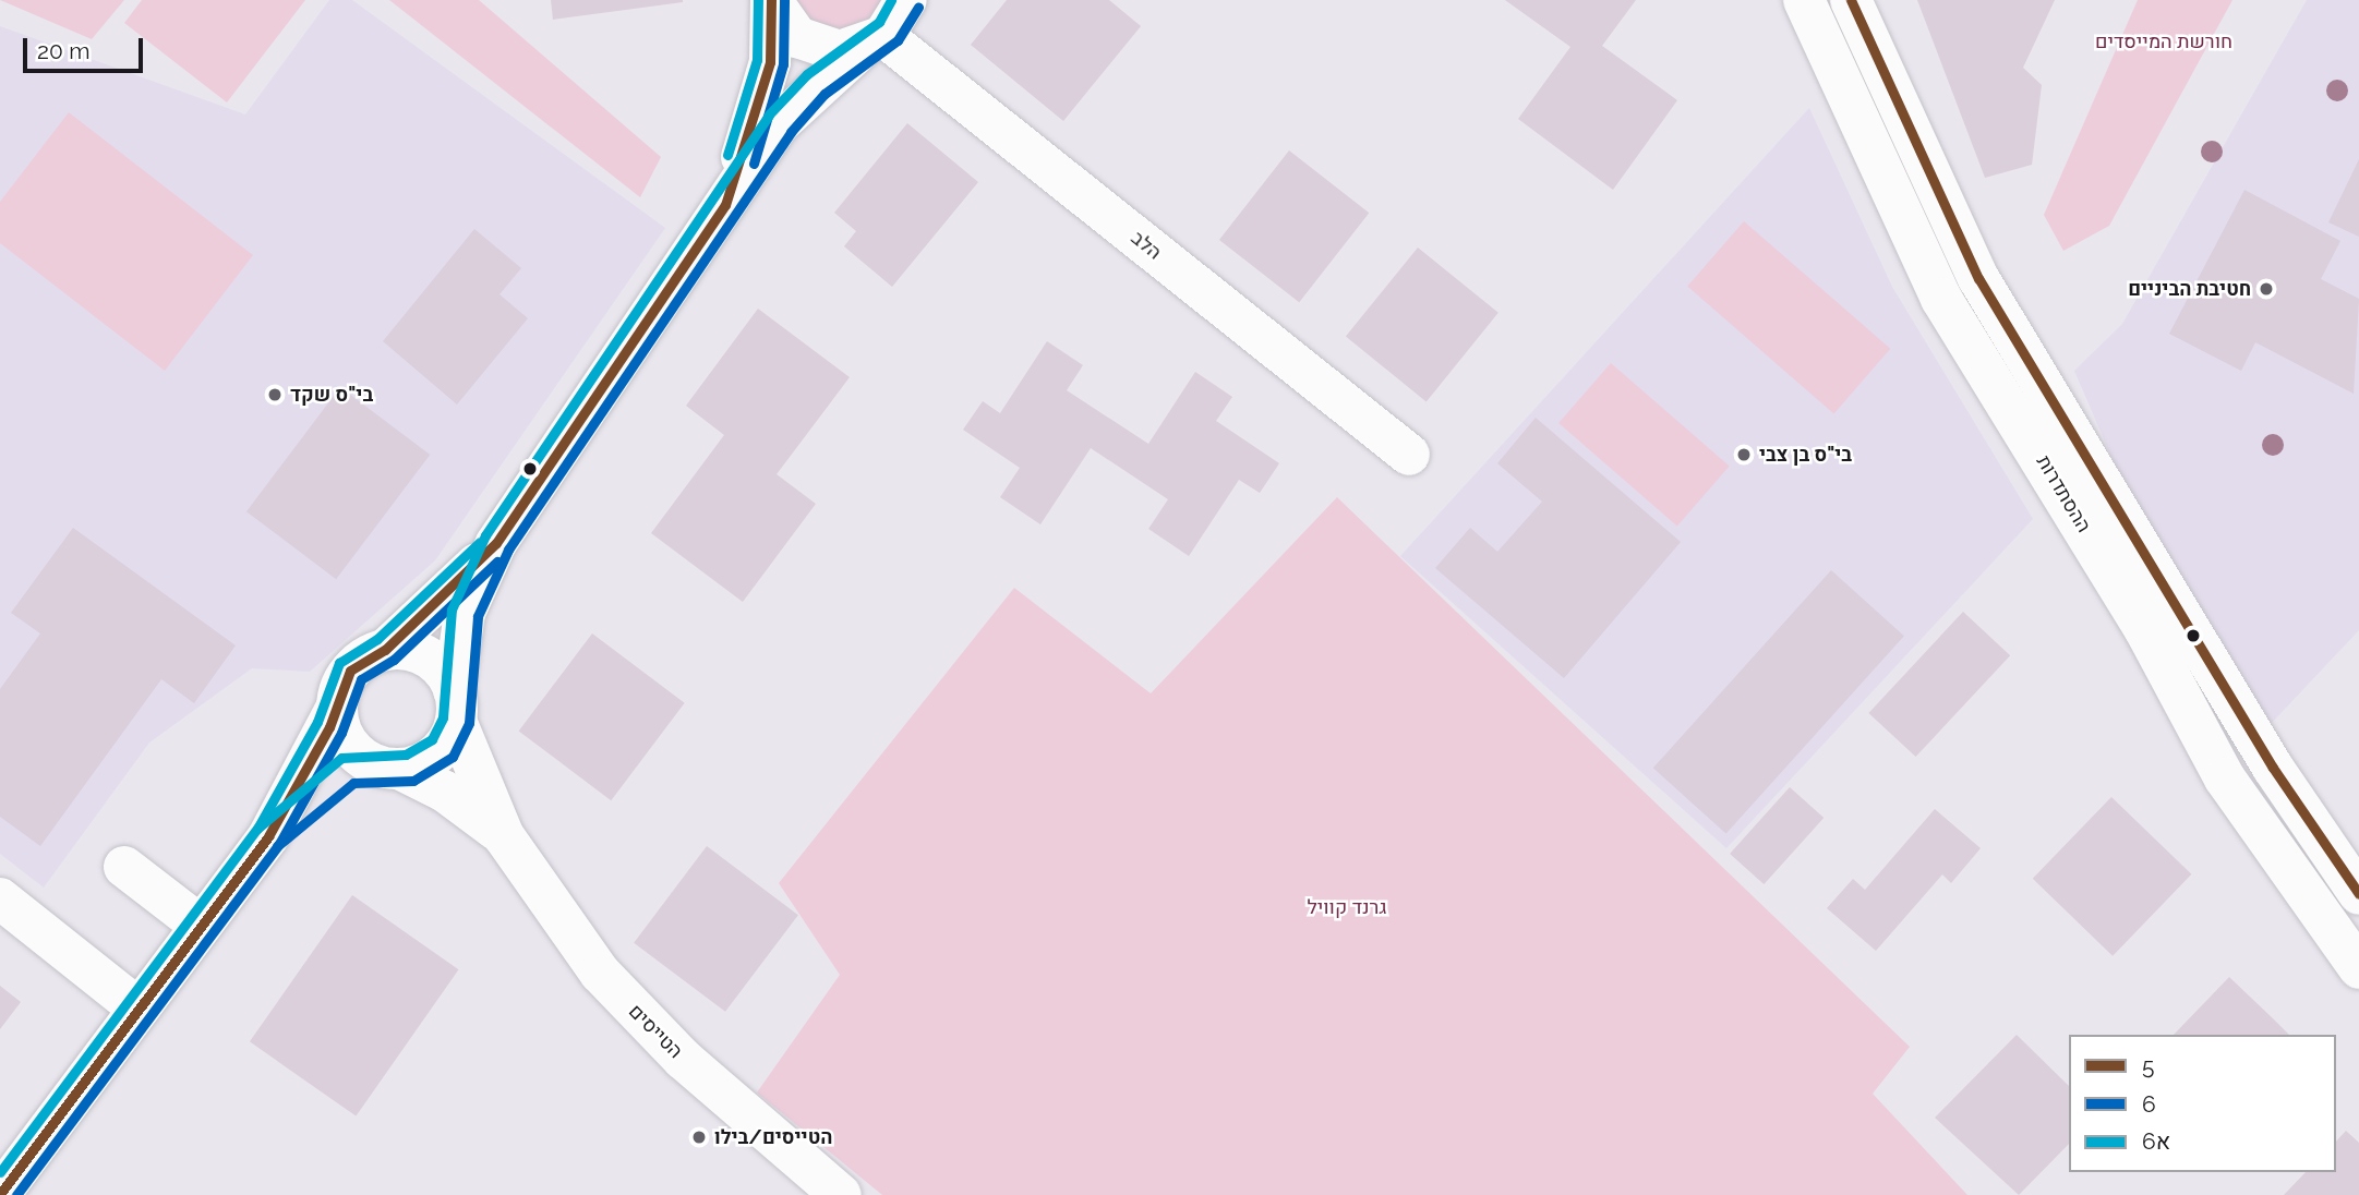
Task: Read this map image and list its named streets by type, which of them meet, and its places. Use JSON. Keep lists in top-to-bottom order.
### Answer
{
  "streets": {
    "street": ["הלב", "ההסתדרות", "הטייסים"]
  },
  "parks": ["חורשת המייסדים", "גרנד קוויל"],
  "places": [
    "חטיבת הביניים",
    "בי\"ס שקד",
    "בי\"ס בן צבי",
    "הטייסים/בילו"
  ],
  "lines": ["transit line 5", "transit line 6", "transit line 6א"],
  "legend": ["5", "6", "6א"],
  "scale_bar": "20 m"
}
